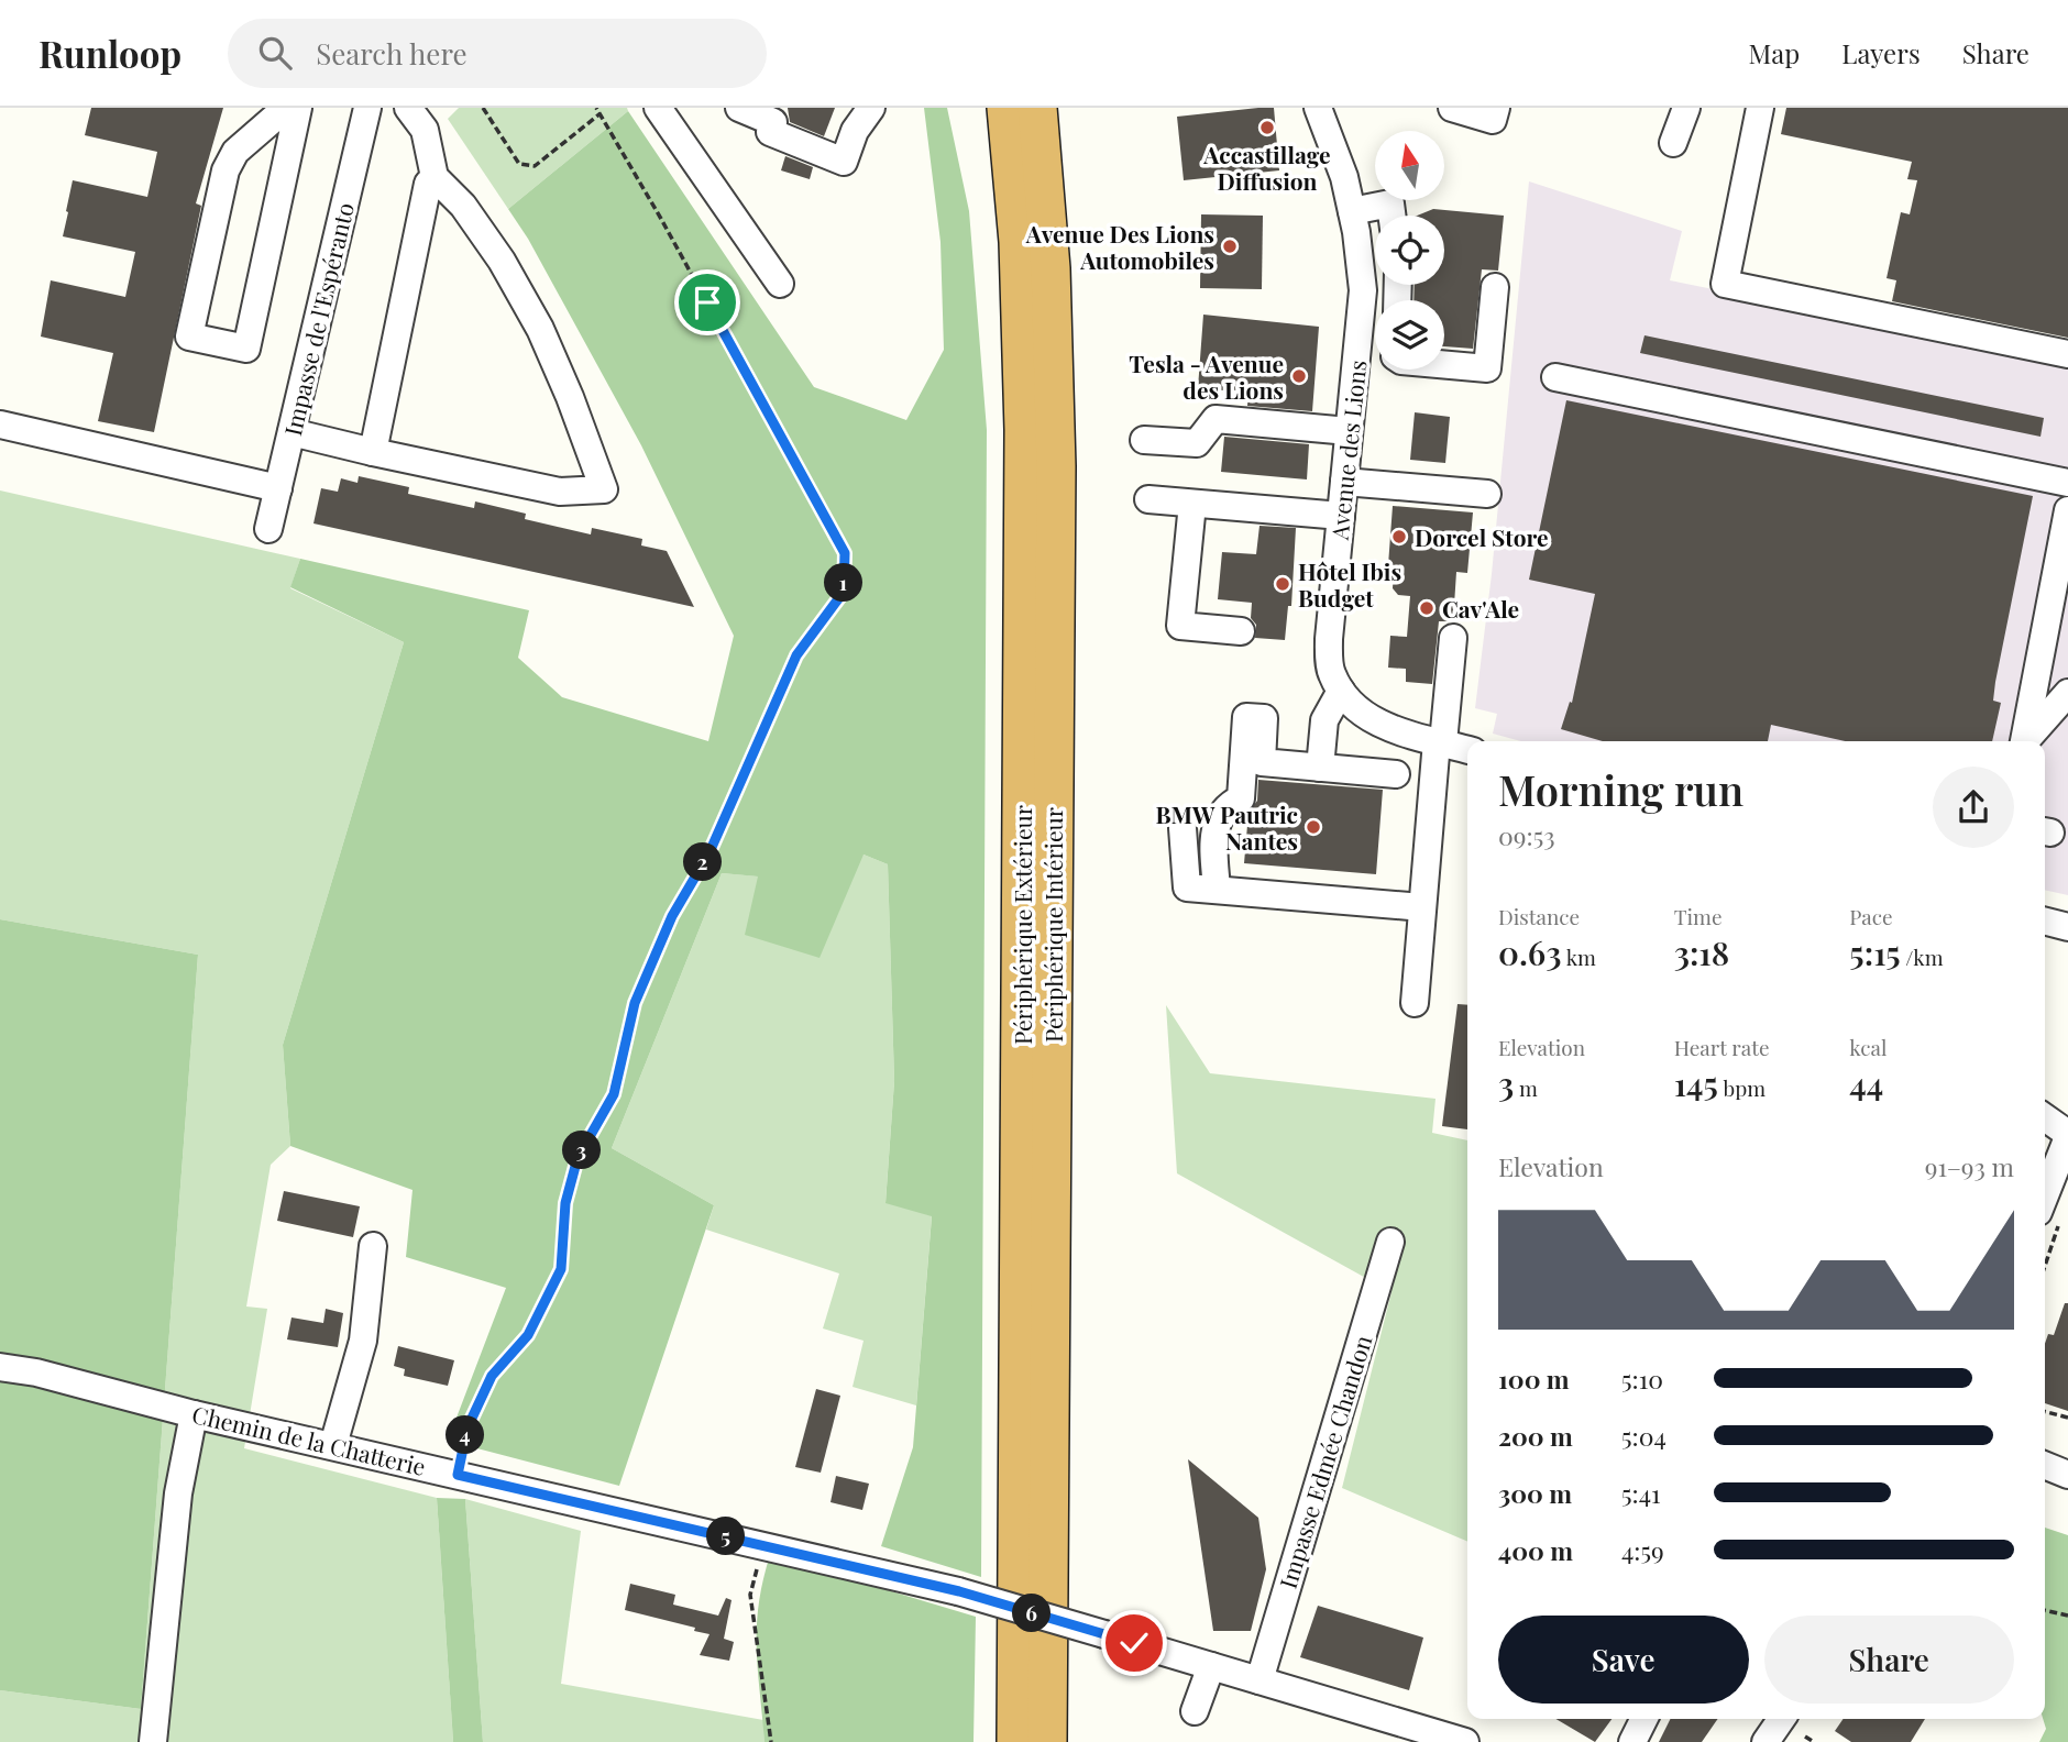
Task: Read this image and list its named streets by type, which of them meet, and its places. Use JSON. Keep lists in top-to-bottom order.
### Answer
{
  "streets": {
    "highway": ["Périphérique Extérieur", "Périphérique Intérieur"],
    "street": [
      "Impasse de l'Espéranto",
      "Avenue des Lions",
      "Chemin de la Chatterie",
      "Impasse Edmée Chandon"
    ]
  },
  "crossings": [
    ["Chemin de la Chatterie", "Impasse Edmée Chandon"]
  ],
  "places": [
    "Accastillage Diffusion",
    "Avenue Des Lions Automobiles",
    "Tesla - Avenue des Lions",
    "Dorcel Store",
    "Hôtel Ibis Budget",
    "Cav'Ale",
    "BMW Pautric Nantes"
  ],
  "north": "top",
  "page": {
    "header": "Runloop",
    "search": "Search here",
    "nav": ["Map", "Layers", "Share"],
    "pins": [
      "1",
      "2",
      "3",
      "4",
      "5",
      "6"
    ],
    "heading": ["Morning run", "09:53"],
    "stats": [
      ["Distance", "0.63 km"],
      ["Time", "3:18"],
      ["Pace", "5:15 /km"],
      ["Elevation", "3 m"],
      ["Heart rate", "145 bpm"],
      ["kcal", "44"]
    ],
    "chart": ["Elevation", "91–93 m"],
    "list": [
      {
        "name": "100 m",
        "note": "5:10"
      },
      {
        "name": "200 m",
        "note": "5:04"
      },
      {
        "name": "300 m",
        "note": "5:41"
      },
      {
        "name": "400 m",
        "note": "4:59"
      }
    ],
    "buttons": ["Save", "Share"]
  }
}
